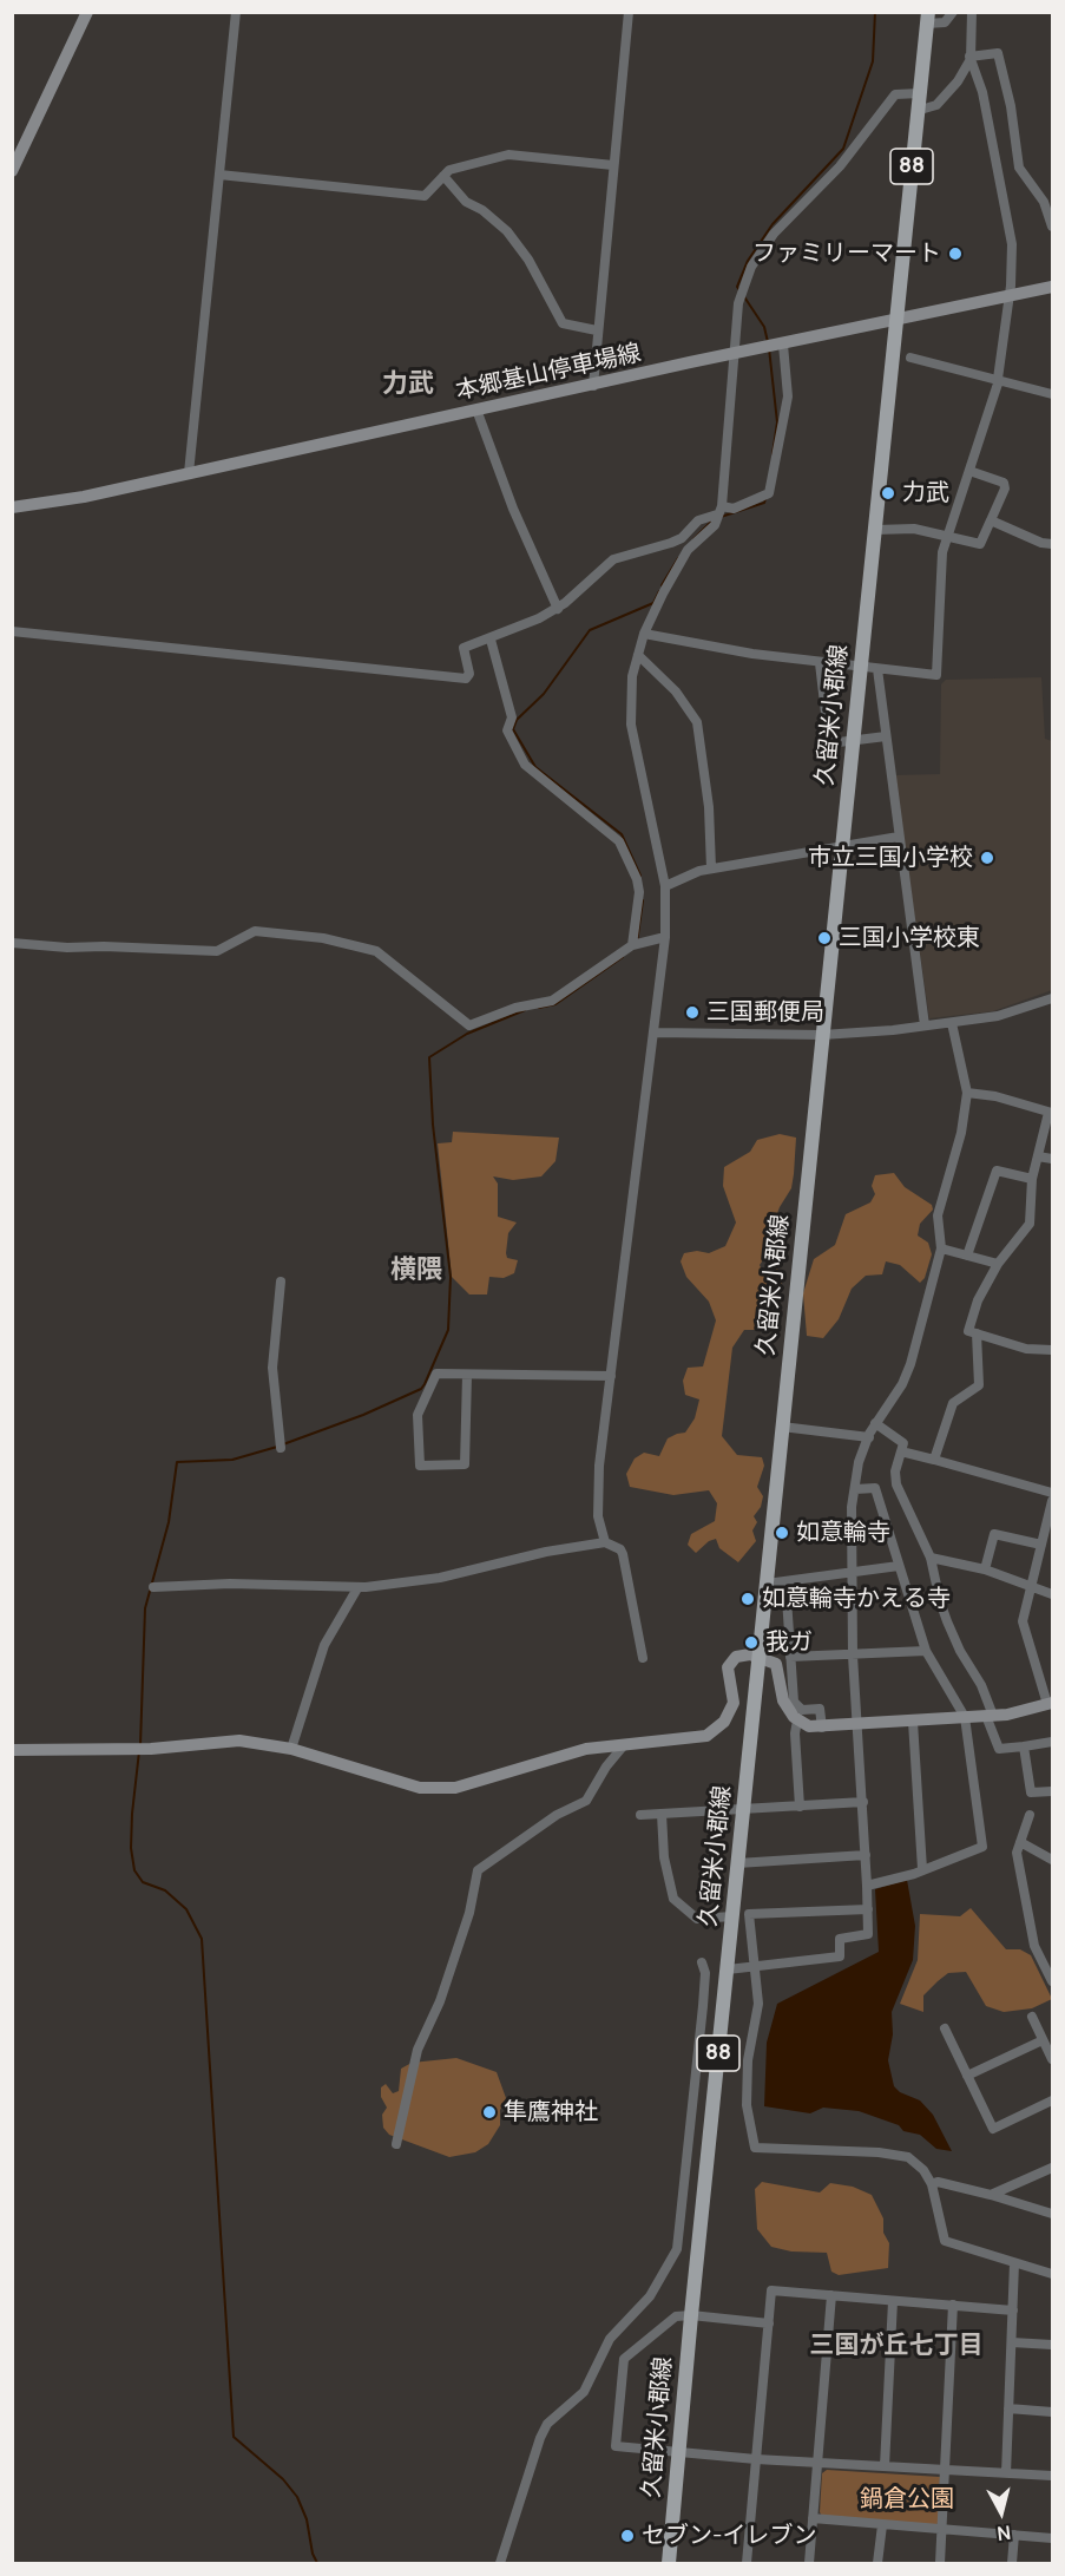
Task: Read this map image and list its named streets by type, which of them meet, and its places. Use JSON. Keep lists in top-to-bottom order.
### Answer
{
  "streets": {
    "main road": ["88", "久留米小郡線"],
    "street": ["本郷基山停車場線"]
  },
  "crossings": [
    ["本郷基山停車場線", "久留米小郡線"]
  ],
  "districts": ["力武", "横隈", "三国が丘七丁目"],
  "parks": ["鍋倉公園"],
  "places": [
    "ファミリーマート",
    "力武",
    "市立三国小学校",
    "三国小学校東",
    "三国郵便局",
    "如意輪寺",
    "如意輪寺かえる寺",
    "我ガ",
    "隼鷹神社",
    "セブン-イレブン"
  ],
  "north": "bottom"
}
